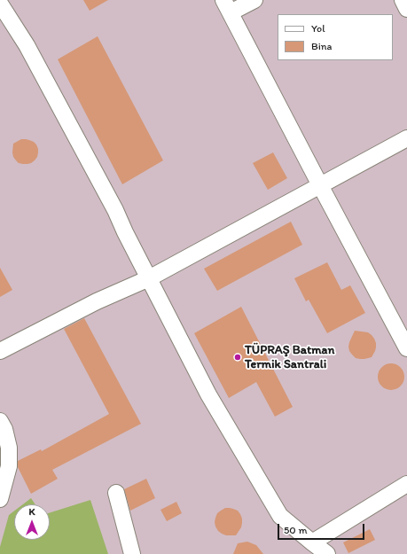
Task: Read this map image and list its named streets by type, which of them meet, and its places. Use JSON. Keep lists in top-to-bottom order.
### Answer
{
  "places": ["TÜPRAŞ Batman Termik Santrali"],
  "legend": ["Yol", "Bina"],
  "scale_bar": "50 m",
  "north": "top"
}
